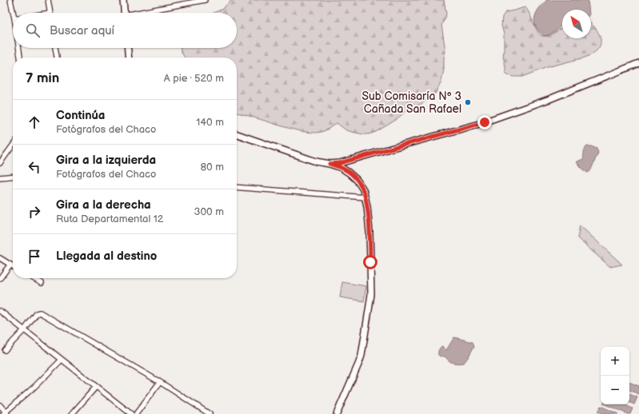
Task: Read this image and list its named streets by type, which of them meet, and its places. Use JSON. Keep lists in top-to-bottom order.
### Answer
{
  "places": ["Sub Comisaría Nº 3 Cañada San Rafael"],
  "north": "top left",
  "page": {
    "search": "Buscar aquí",
    "heading": ["7 min", "A pie · 520 m"],
    "list": [
      ["Continúa", "Fotógrafos del Chaco", "140 m"],
      ["Gira a la izquierda", "Fotógrafos del Chaco", "80 m"],
      ["Gira a la derecha", "Ruta Departamental 12", "300 m"],
      "Llegada al destino"
    ],
    "map_buttons": ["+", "−"]
  }
}
